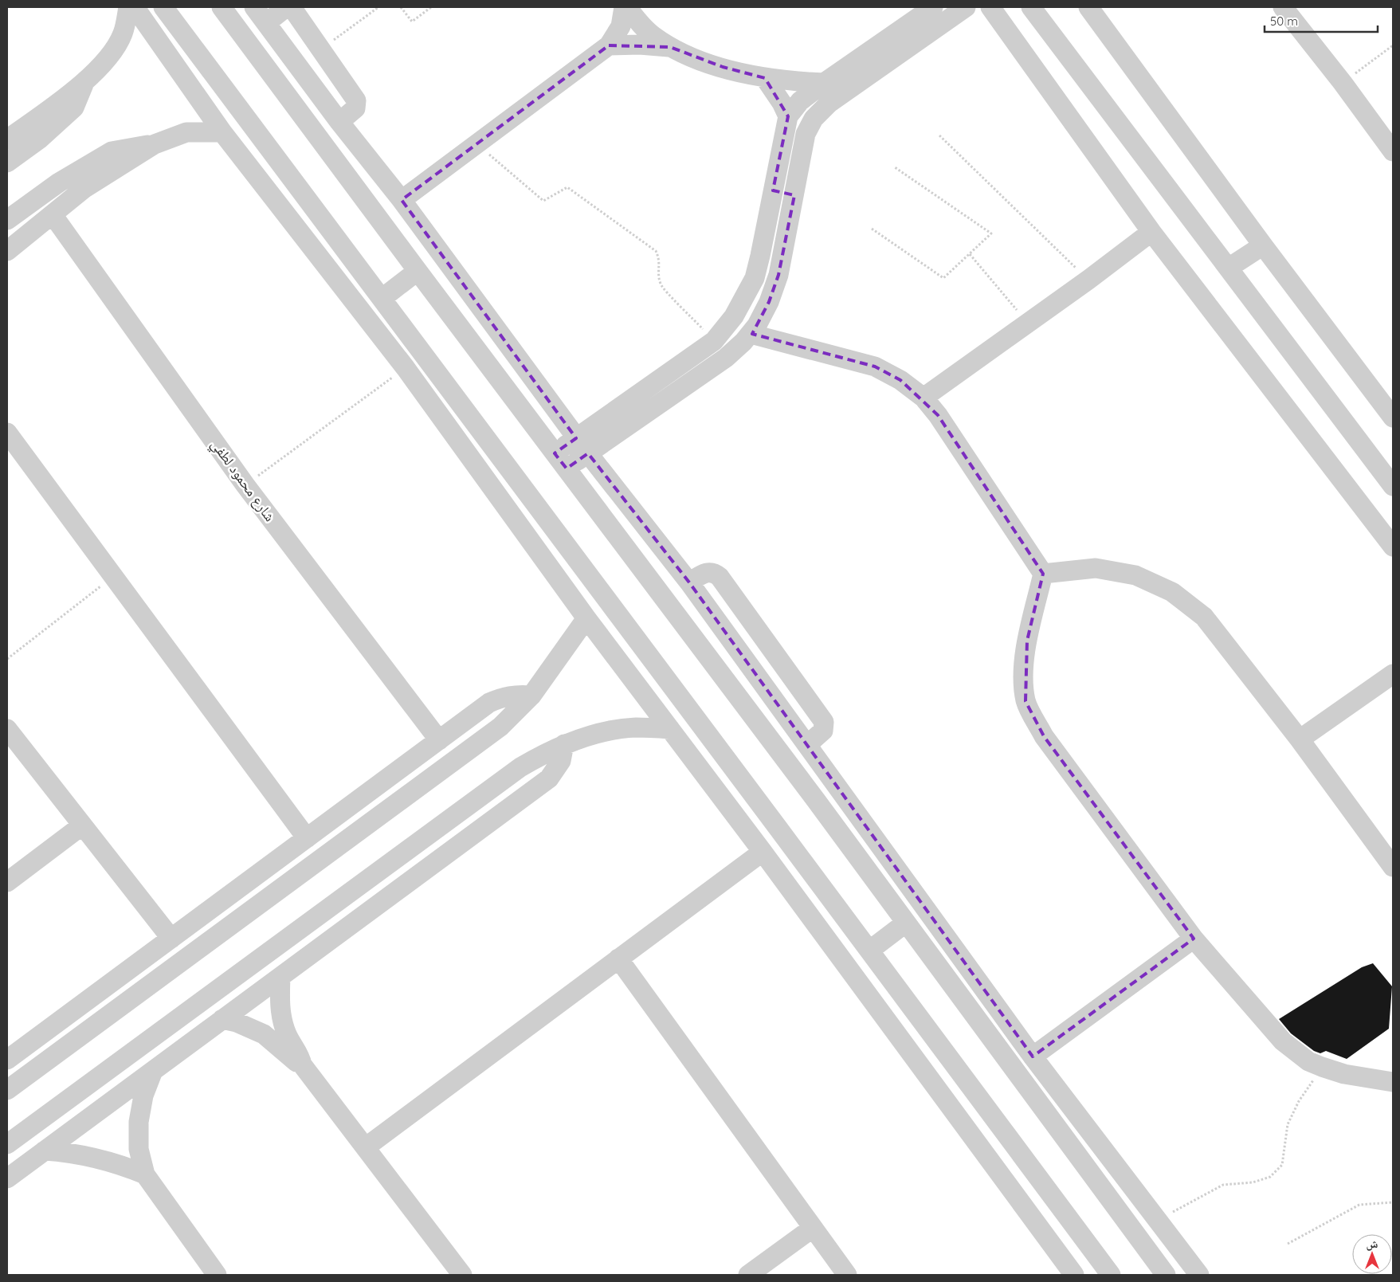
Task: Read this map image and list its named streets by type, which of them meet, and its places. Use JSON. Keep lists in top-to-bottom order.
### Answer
{
  "streets": {
    "street": ["شارع محمود لطفي"]
  },
  "scale_bar": "50 m",
  "north": "top"
}
